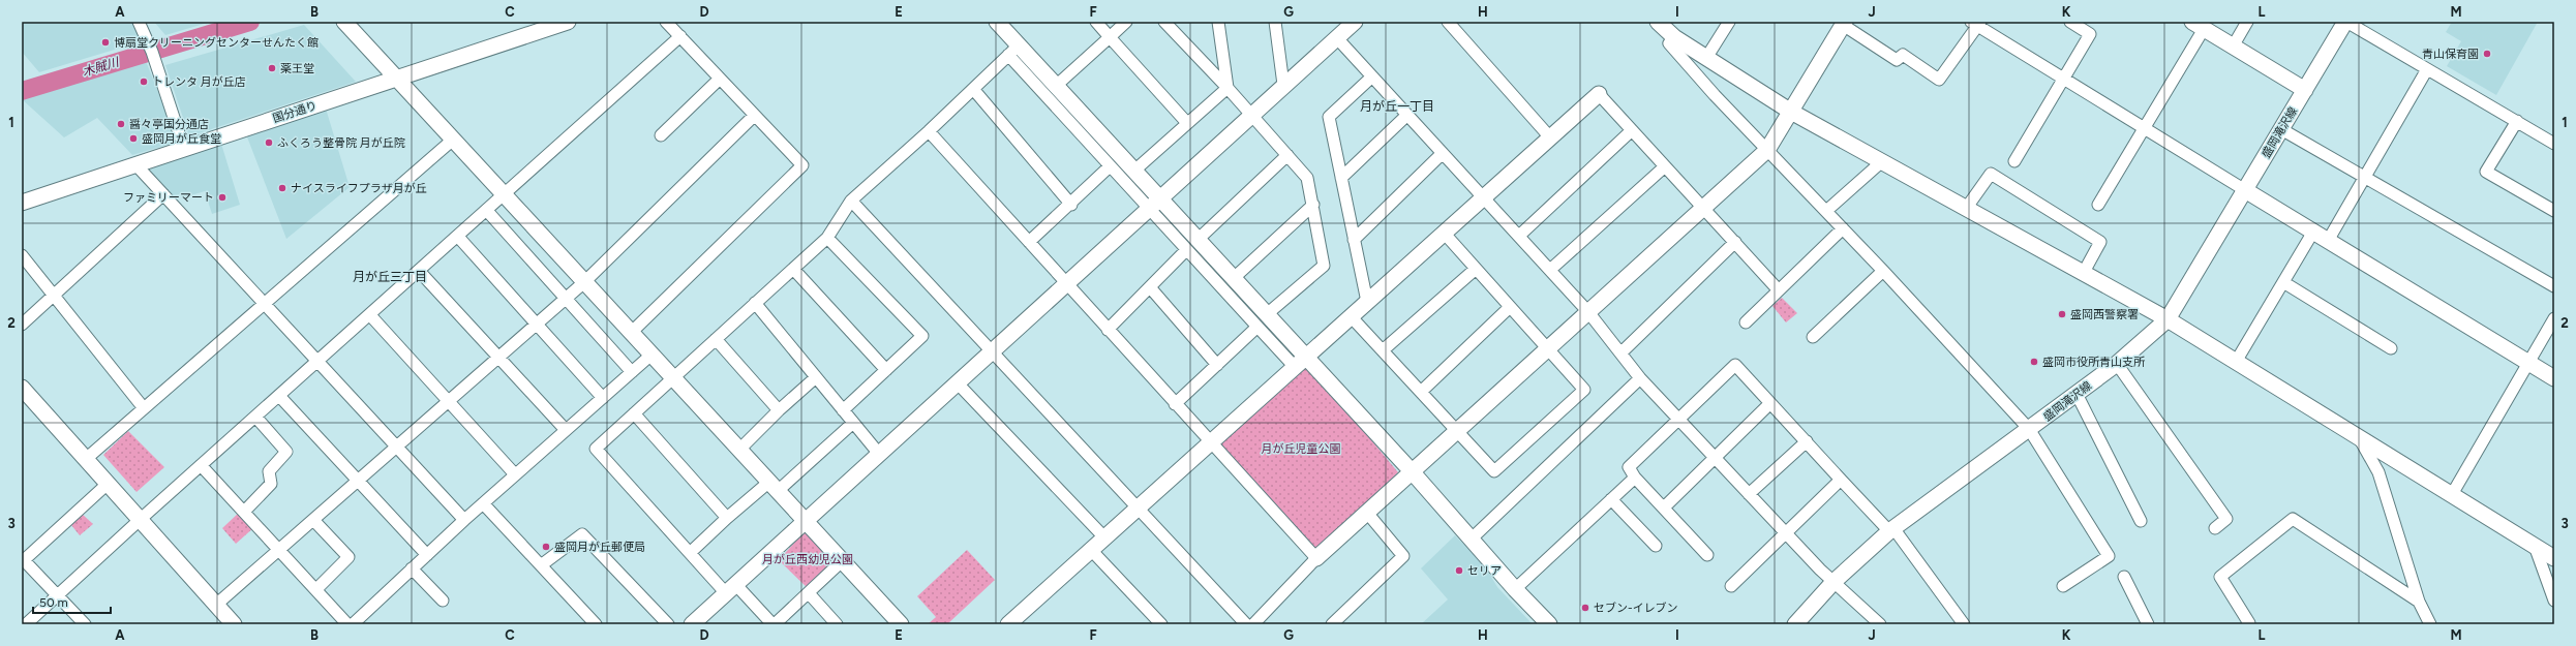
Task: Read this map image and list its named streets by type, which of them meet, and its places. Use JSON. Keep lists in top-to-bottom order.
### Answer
{
  "streets": {
    "street": ["国分通り", "盛岡滝沢線"]
  },
  "districts": ["月が丘一丁目", "月が丘三丁目"],
  "water": ["木賊川"],
  "parks": ["月が丘児童公園", "月が丘西幼児公園"],
  "places": [
    "博扇堂クリーニングセンターせんたく館",
    "青山保育園",
    "薬王堂",
    "トレンタ 月が丘店",
    "醤々亭国分通店",
    "盛岡月が丘食堂",
    "ふくろう整骨院 月が丘院",
    "ナイスライフプラザ月が丘",
    "ファミリーマート",
    "盛岡西警察署",
    "盛岡市役所青山支所",
    "盛岡月が丘郵便局",
    "セリア",
    "セブン-イレブン"
  ],
  "scale_bar": "50 m",
  "grid": {
    "columns": [
      "A",
      "B",
      "C",
      "D",
      "E",
      "F",
      "G",
      "H",
      "I",
      "J",
      "K",
      "L",
      "M"
    ],
    "rows": ["1", "2", "3"]
  }
}
